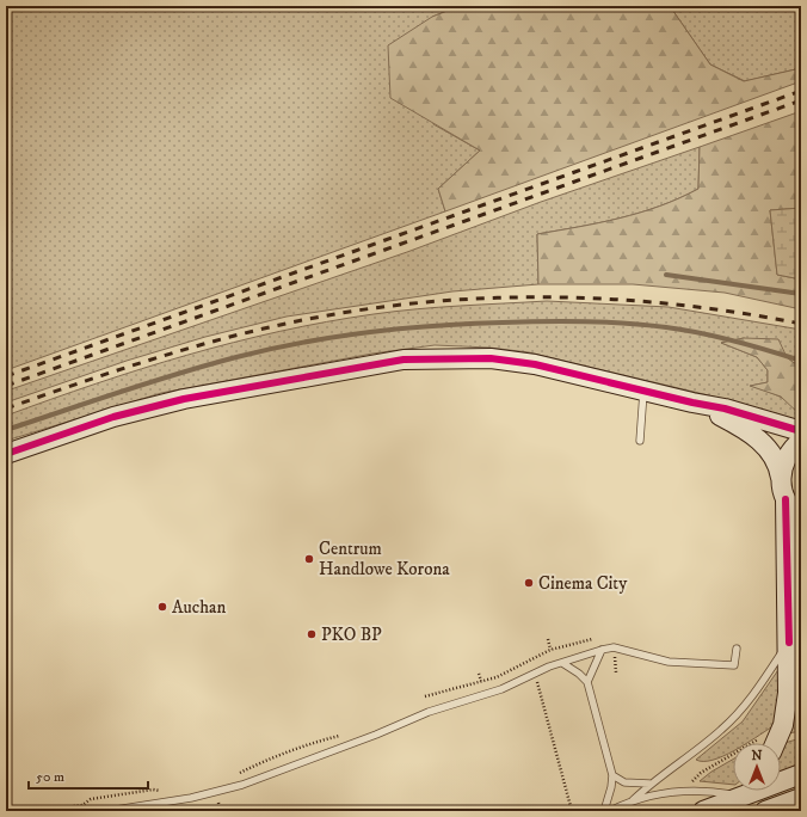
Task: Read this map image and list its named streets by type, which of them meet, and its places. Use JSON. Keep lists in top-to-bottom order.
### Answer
{
  "places": [
    "Centrum Handlowe Korona",
    "Cinema City",
    "Auchan",
    "PKO BP"
  ],
  "scale_bar": "50 m",
  "north": "top"
}
